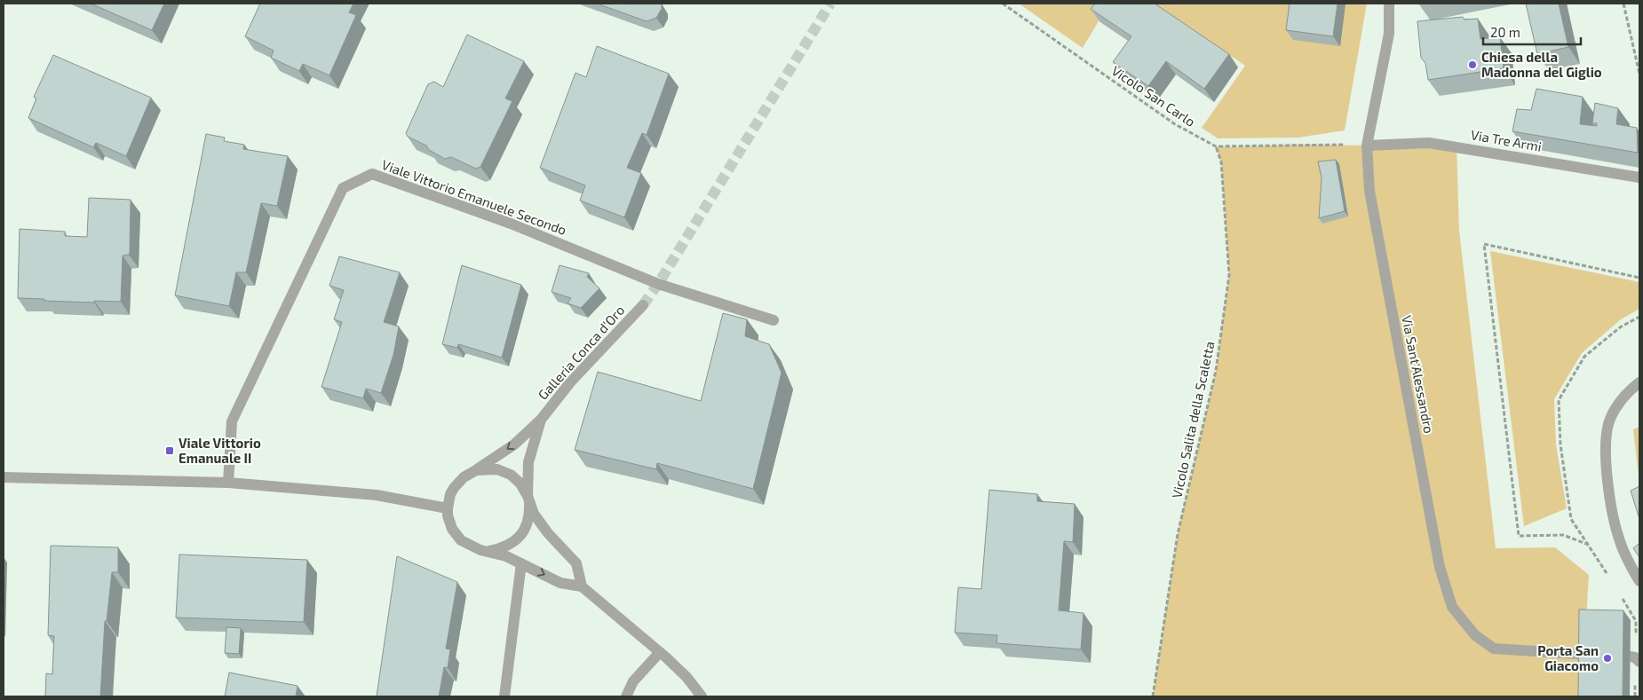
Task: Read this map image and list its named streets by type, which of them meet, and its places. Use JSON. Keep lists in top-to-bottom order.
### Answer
{
  "streets": {
    "street": [
      "Via Tre Armi",
      "Viale Vittorio Emanuele Secondo",
      "Galleria Conca d'Oro",
      "Via Sant'Alessandro"
    ],
    "path": ["Vicolo San Carlo", "Vicolo Salita della Scaletta"]
  },
  "crossings": [
    ["Vicolo San Carlo", "Via Tre Armi"],
    ["Vicolo San Carlo", "Via Sant'Alessandro"],
    ["Vicolo San Carlo", "Vicolo Salita della Scaletta"],
    ["Via Tre Armi", "Via Sant'Alessandro"]
  ],
  "places": {
    "other": ["Chiesa della Madonna del Giglio", "Porta San Giacomo"],
    "transit": ["Viale Vittorio Emanuale II"]
  },
  "scale_bar": "20 m"
}
